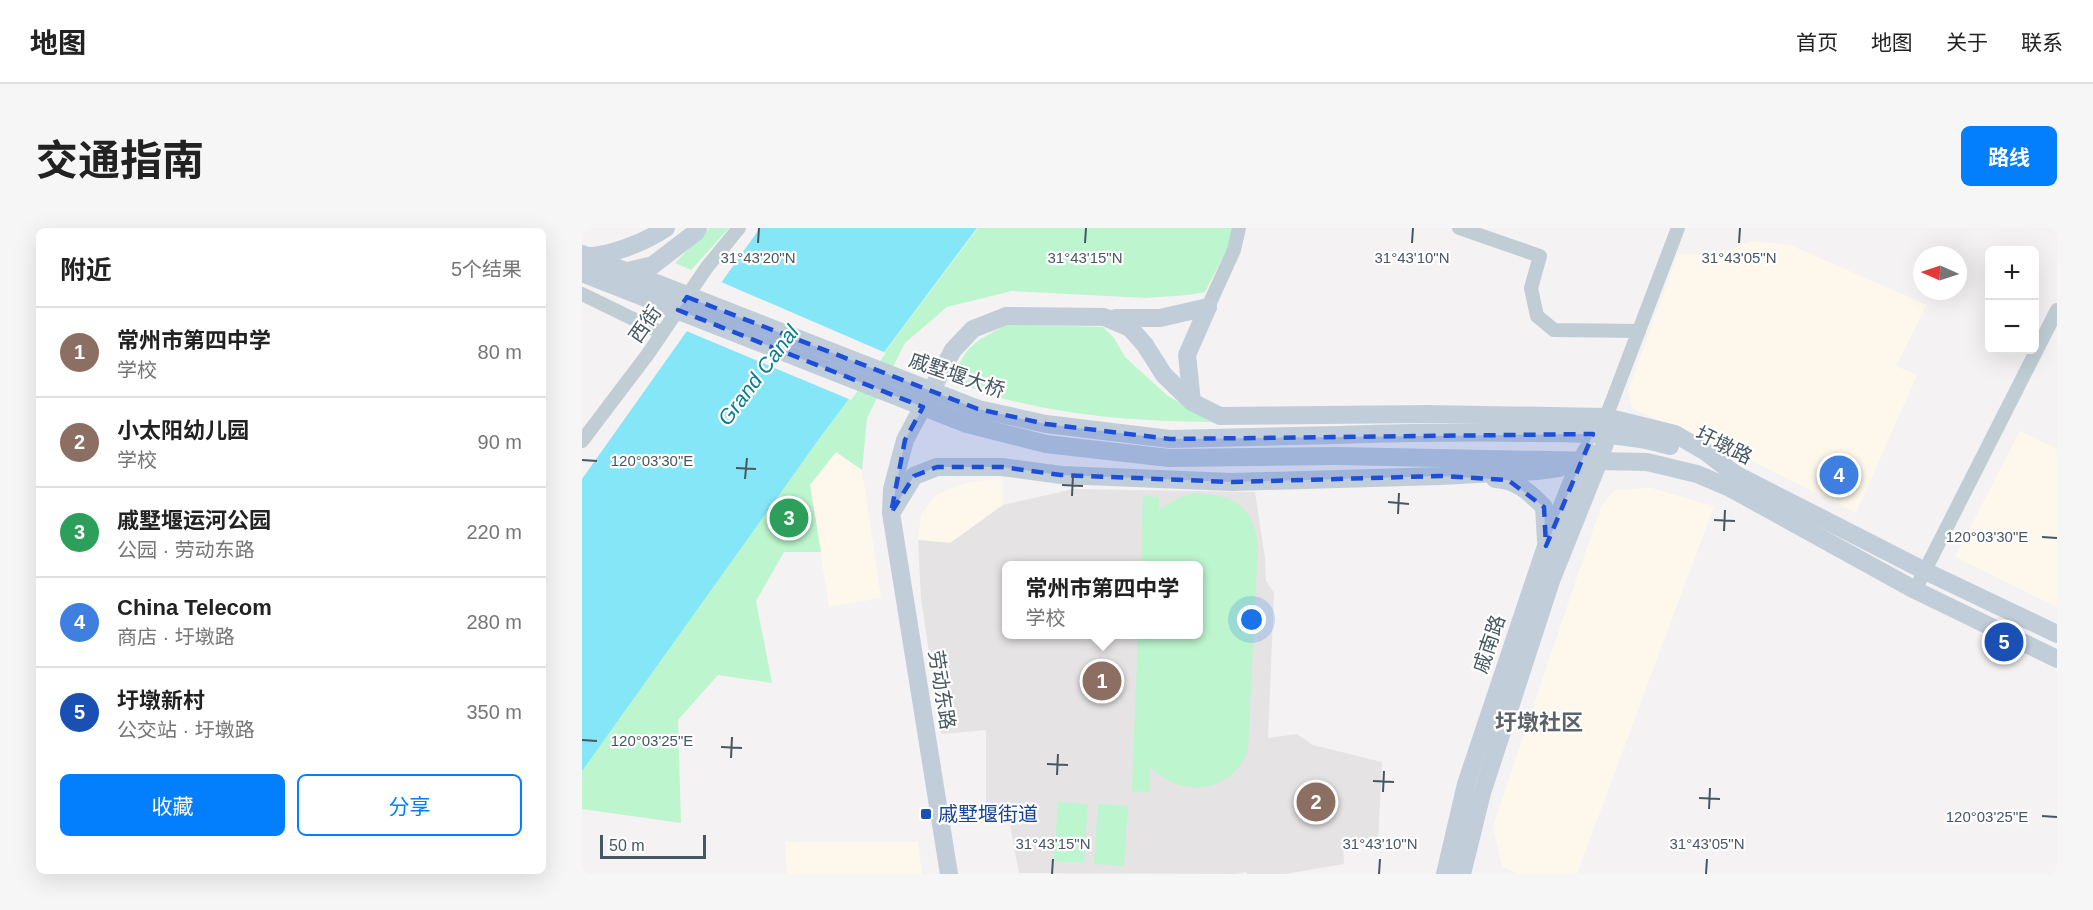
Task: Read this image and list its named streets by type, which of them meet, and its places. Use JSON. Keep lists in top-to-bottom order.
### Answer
{
  "streets": {
    "main road": [
      "戚墅堰大桥",
      "圩墩路",
      "戚南路",
      "劳动东路"
    ],
    "street": ["西街"]
  },
  "crossings": [
    ["戚墅堰大桥", "圩墩路"],
    ["戚墅堰大桥", "戚南路"],
    ["圩墩路", "戚南路"]
  ],
  "districts": ["圩墩社区"],
  "water": ["Grand Canal"],
  "places": {
    "transit": ["戚墅堰街道"]
  },
  "scale_bar": "50 m",
  "north": "left",
  "page": {
    "header": "地图",
    "nav": [
      "首页",
      "地图",
      "关于",
      "联系"
    ],
    "title": "交通指南",
    "buttons": [
      "路线",
      ["收藏", "分享"]
    ],
    "heading": ["附近", "5个结果"],
    "map_buttons": ["+", "−"],
    "list": [
      {
        "mark": "1",
        "name": "常州市第四中学",
        "note": "学校",
        "value": "80 m"
      },
      {
        "mark": "2",
        "name": "小太阳幼儿园",
        "note": "学校",
        "value": "90 m"
      },
      {
        "mark": "3",
        "name": "戚墅堰运河公园",
        "note": "公园 · 劳动东路",
        "value": "220 m"
      },
      {
        "mark": "4",
        "name": "China Telecom",
        "note": "商店 · 圩墩路",
        "value": "280 m"
      },
      {
        "mark": "5",
        "name": "圩墩新村",
        "note": "公交站 · 圩墩路",
        "value": "350 m"
      }
    ],
    "pins": [
      "4",
      "3",
      "5",
      "1",
      "2"
    ],
    "popup": ["常州市第四中学", "学校"],
    "scale": "50 m"
  },
  "coordinates": [
    "31°43'20\"N",
    "31°43'15\"N",
    "31°43'10\"N",
    "31°43'05\"N",
    "120°03'30\"E",
    "120°03'25\"E"
  ]
}
